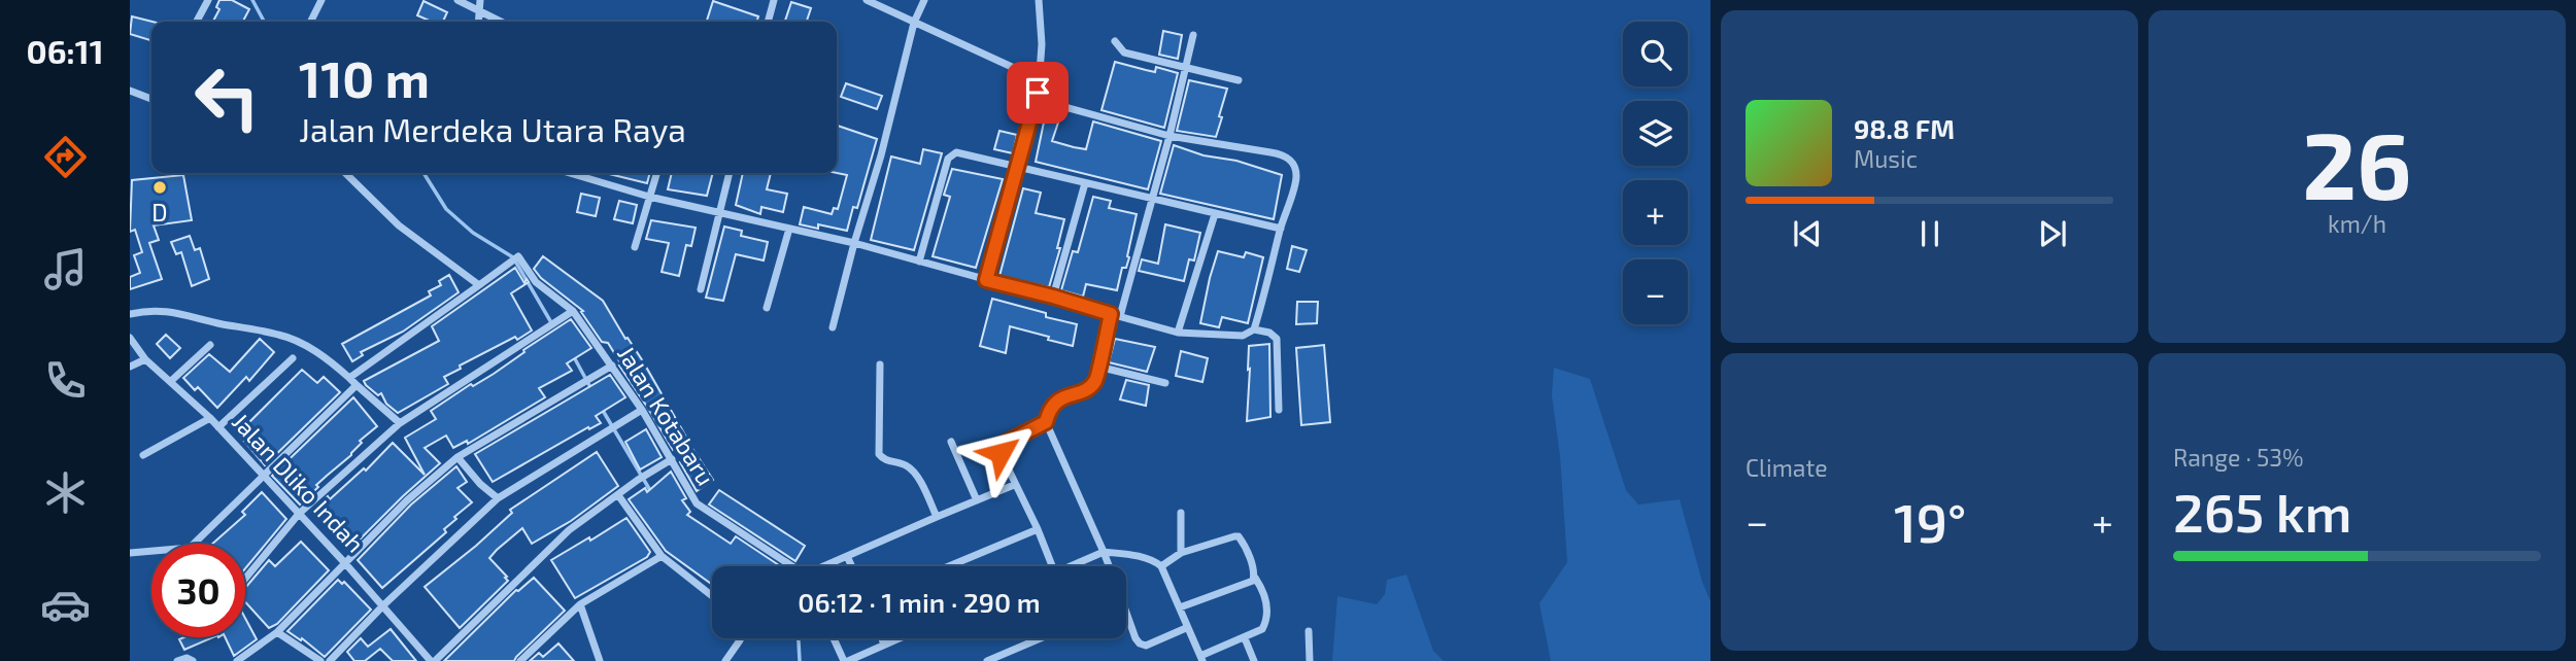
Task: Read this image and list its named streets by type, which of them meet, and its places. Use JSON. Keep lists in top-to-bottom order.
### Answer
{
  "streets": {
    "street": ["Jalan Kotabaru", "Jalan Dliko Indah"]
  },
  "places": ["D"],
  "page": {
    "tabs": "06:11",
    "tile": [
      ["26", "km/h"],
      "Climate",
      ["Range · 53%", "265 km"]
    ],
    "map_buttons": ["+", "−"],
    "turn": ["110 m", "Jalan Merdeka Utara Raya"],
    "song": ["98.8 FM", "Music"],
    "heat": ["−", "19°", "+"],
    "limit": "30",
    "trip": "06:12 · 1 min · 290 m"
  }
}
